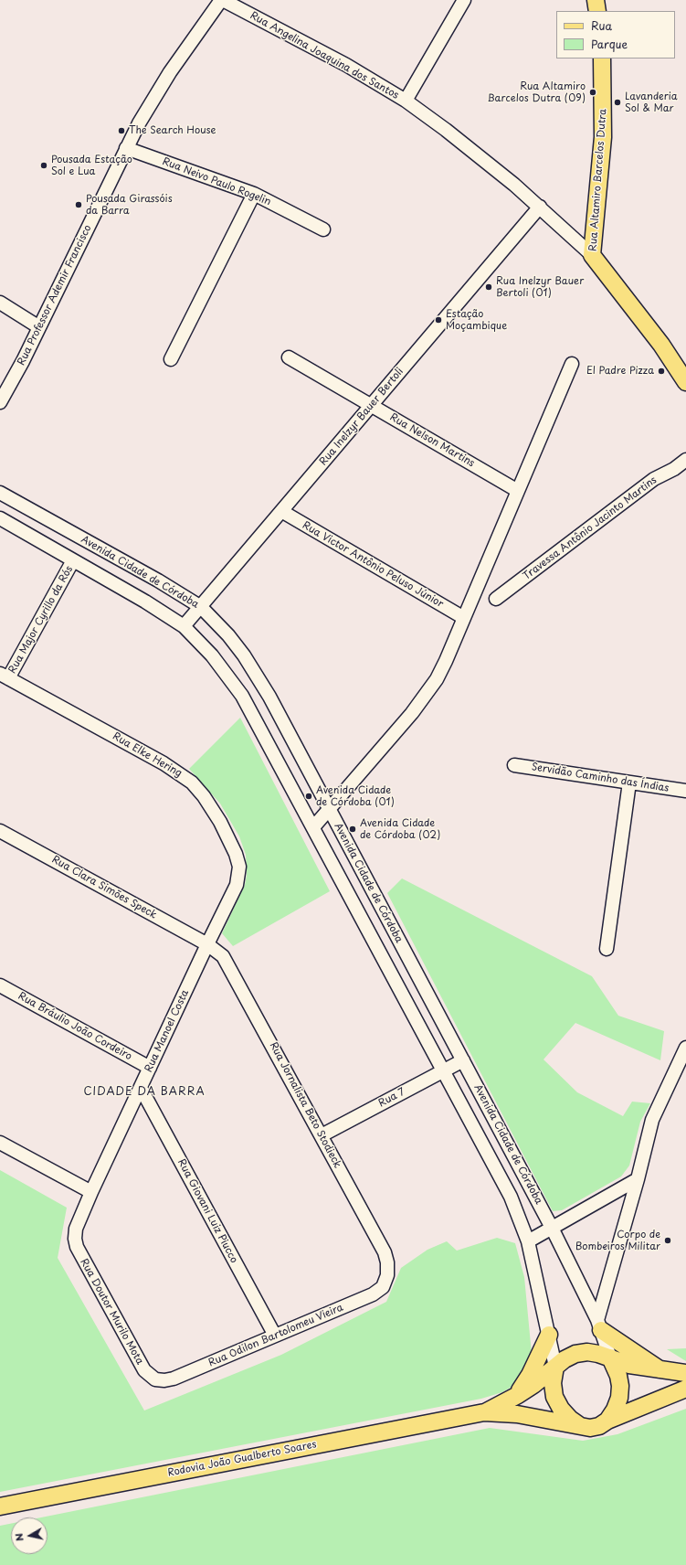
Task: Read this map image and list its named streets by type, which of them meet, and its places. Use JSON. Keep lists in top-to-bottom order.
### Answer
{
  "streets": {
    "main road": ["Rua Altamiro Barcelos Dutra", "Rodovia João Gualberto Soares"],
    "street": [
      "Rua Angelina Joaquina dos Santos",
      "Rua Neivo Paulo Rogelin",
      "Rua Professor Ademir Francisco",
      "Rua Inelzyr Bauer Bertoli",
      "Rua Nelson Martins",
      "Travessa Antônio Jacinto Martins",
      "Rua Victor Antônio Peluso Júnior",
      "Avenida Cidade de Córdoba",
      "Rua Major Cyrillo da Rós",
      "Rua Elke Hering",
      "Servidão Caminho das Índias",
      "Rua Clara Simões Speck",
      "Rua Bráulio João Cordeiro",
      "Rua Manoel Costa",
      "Rua 7",
      "Rua Jornalista Beto Stodieck",
      "Rua Giovani Luiz Piucco",
      "Rua Doutor Murilo Mota",
      "Rua Odilon Bartolomeu Vieira"
    ]
  },
  "crossings": [
    ["Rua Angelina Joaquina dos Santos", "Rua Altamiro Barcelos Dutra"],
    ["Rua Angelina Joaquina dos Santos", "Rua Professor Ademir Francisco"],
    ["Rua Angelina Joaquina dos Santos", "Rua Inelzyr Bauer Bertoli"],
    ["Rua Neivo Paulo Rogelin", "Rua Professor Ademir Francisco"],
    ["Rua Inelzyr Bauer Bertoli", "Rua Nelson Martins"],
    ["Rua Inelzyr Bauer Bertoli", "Rua Victor Antônio Peluso Júnior"],
    ["Rua Inelzyr Bauer Bertoli", "Avenida Cidade de Córdoba"],
    ["Avenida Cidade de Córdoba", "Rua 7"],
    ["Rua Major Cyrillo da Rós", "Rua Elke Hering"],
    ["Rua Elke Hering", "Rua Clara Simões Speck"],
    ["Rua Elke Hering", "Rua Manoel Costa"],
    ["Rua Elke Hering", "Rua Jornalista Beto Stodieck"],
    ["Rua Clara Simões Speck", "Rua Manoel Costa"],
    ["Rua Clara Simões Speck", "Rua Jornalista Beto Stodieck"],
    ["Rua Bráulio João Cordeiro", "Rua Manoel Costa"],
    ["Rua Manoel Costa", "Rua Jornalista Beto Stodieck"],
    ["Rua Manoel Costa", "Rua Giovani Luiz Piucco"],
    ["Rua Manoel Costa", "Rua Doutor Murilo Mota"],
    ["Rua 7", "Rua Jornalista Beto Stodieck"],
    ["Rua Jornalista Beto Stodieck", "Rua Odilon Bartolomeu Vieira"],
    ["Rua Giovani Luiz Piucco", "Rua Odilon Bartolomeu Vieira"],
    ["Rua Doutor Murilo Mota", "Rua Odilon Bartolomeu Vieira"]
  ],
  "districts": ["CIDADE DA BARRA"],
  "places": [
    "Rua Altamiro Barcelos Dutra (09)",
    "Lavanderia Sol & Mar",
    "The Search House",
    "Pousada Estação Sol e Lua",
    "Pousada Girassóis da Barra",
    "Rua Inelzyr Bauer Bertoli (01)",
    "Estação Moçambique",
    "El Padre Pizza",
    "Avenida Cidade de Córdoba (01)",
    "Avenida Cidade de Córdoba (02)",
    "Corpo de Bombeiros Militar"
  ],
  "legend": ["Rua", "Parque"],
  "north": "left"
}
